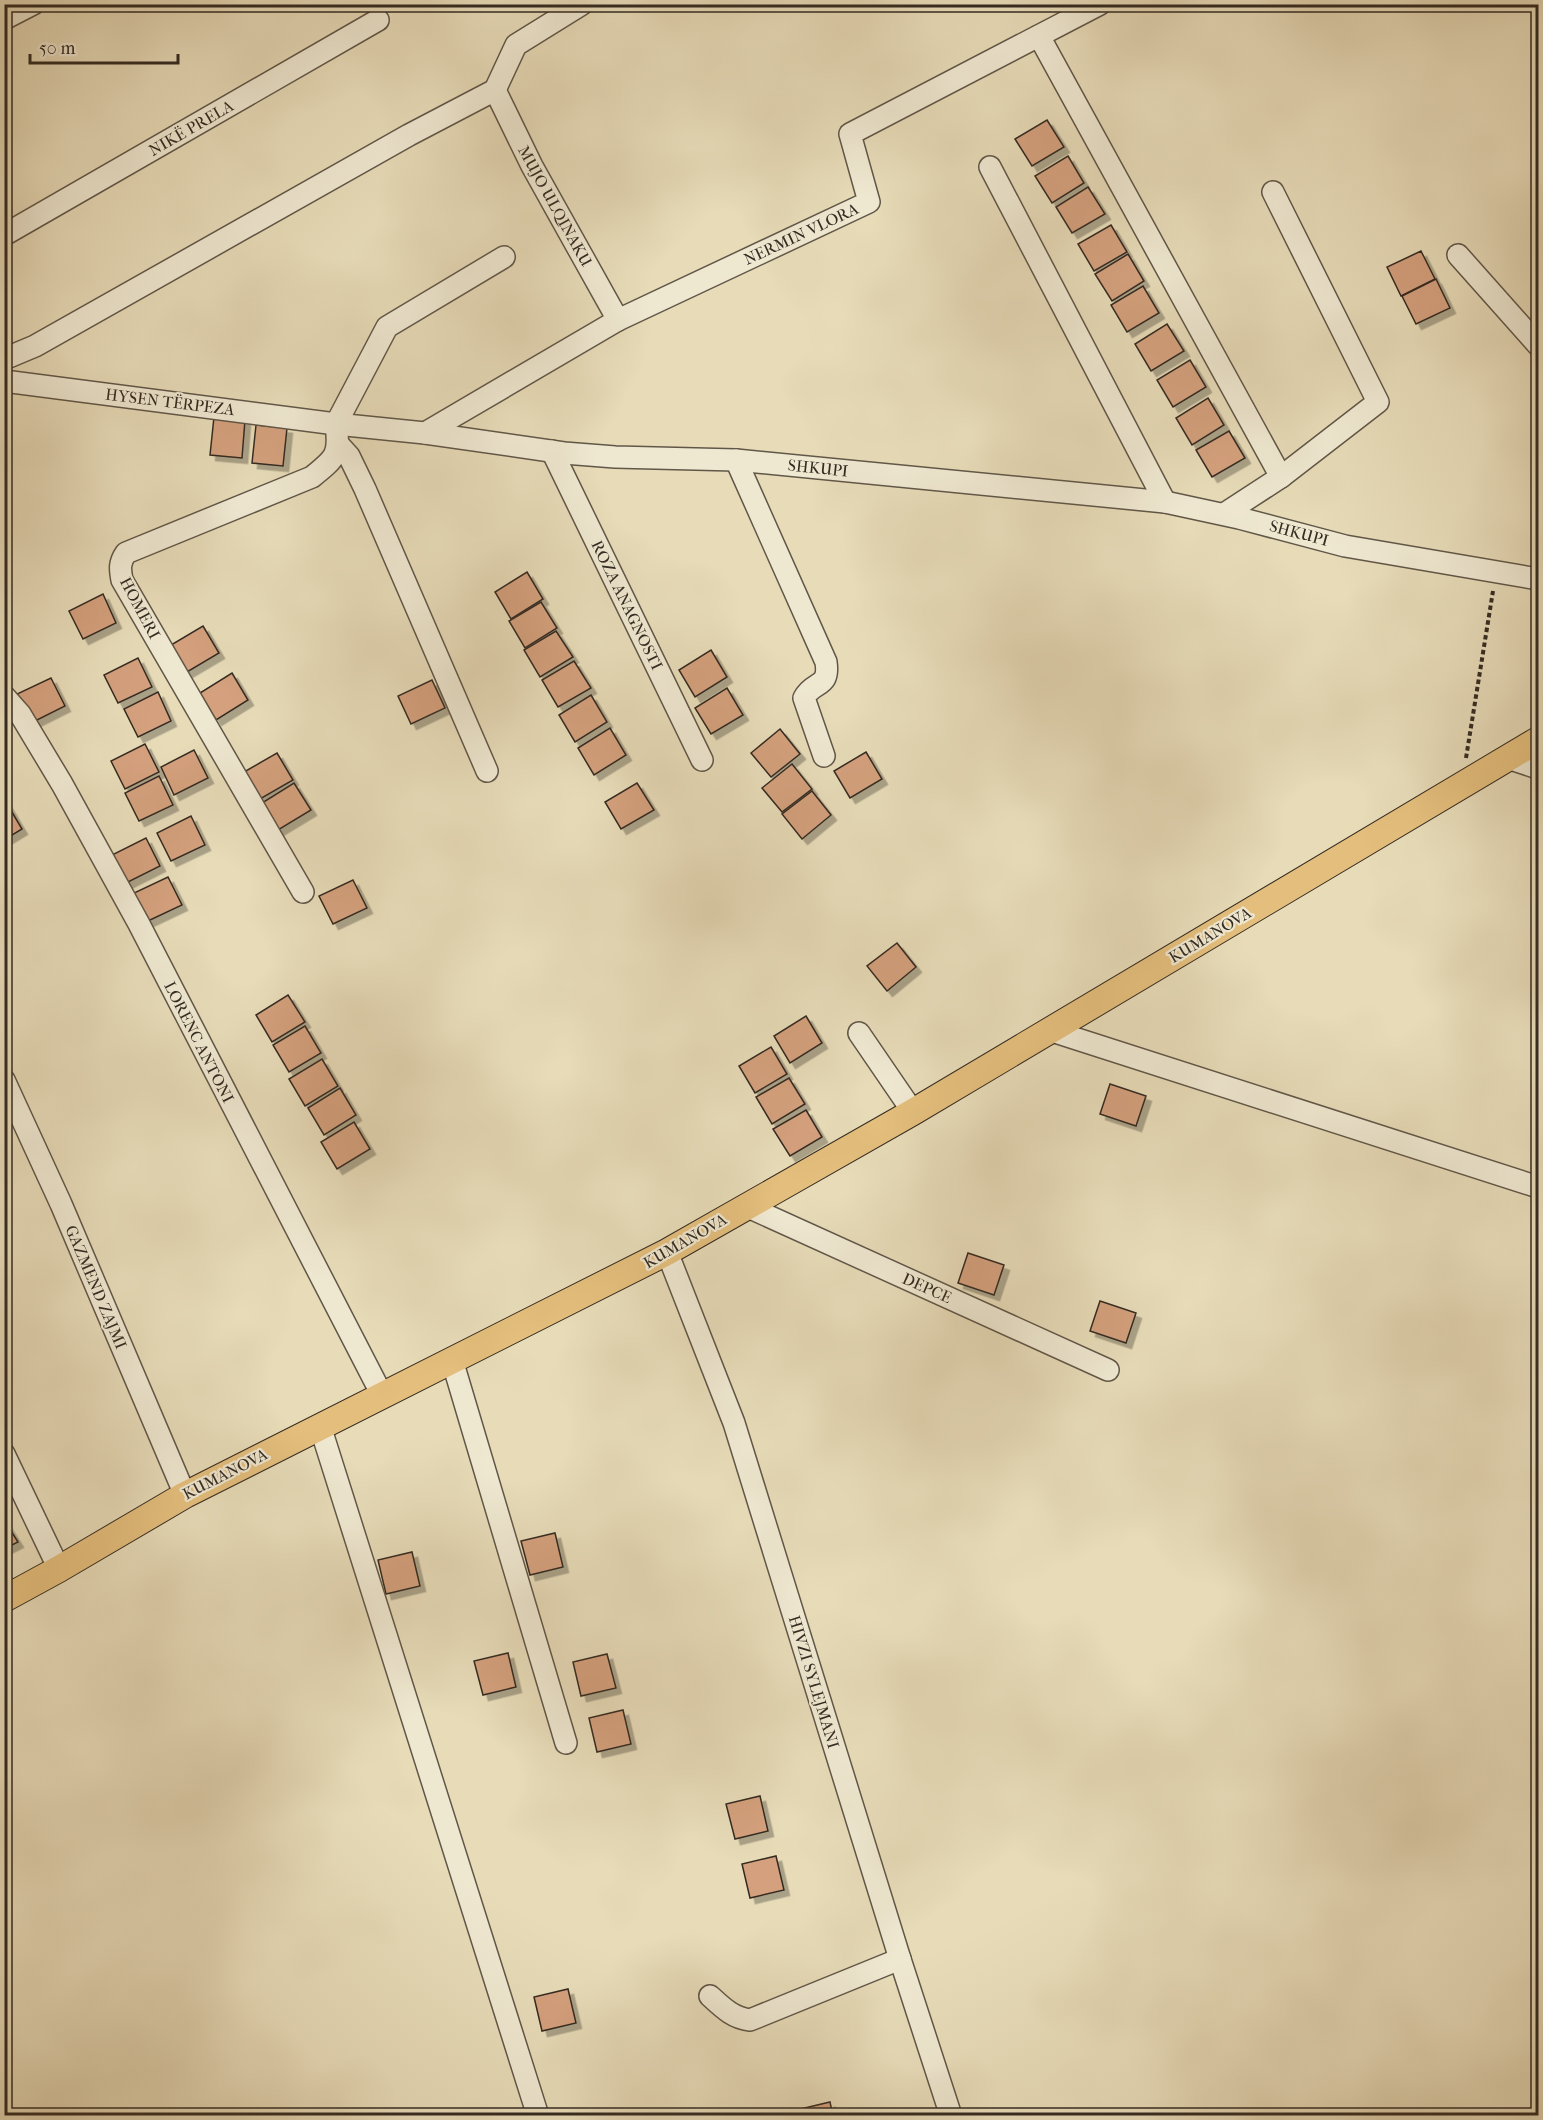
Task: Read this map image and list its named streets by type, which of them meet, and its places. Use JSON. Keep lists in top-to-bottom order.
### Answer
{
  "streets": {
    "main road": ["KUMANOVA"],
    "street": [
      "NIKË PRELA",
      "MUJO ULQINAKU",
      "NERMIN VLORA",
      "HYSEN TËRPEZA",
      "SHKUPI",
      "ROZA ANAGNOSTI",
      "HOMERI",
      "LORENC ANTONI",
      "GAZMEND ZAJMI",
      "DEPCE",
      "HIVZI SYLEJMANI"
    ]
  },
  "crossings": [
    ["MUJO ULQINAKU", "NERMIN VLORA"],
    ["NERMIN VLORA", "SHKUPI"],
    ["HYSEN TËRPEZA", "SHKUPI"],
    ["HYSEN TËRPEZA", "HOMERI"],
    ["SHKUPI", "ROZA ANAGNOSTI"],
    ["SHKUPI", "HOMERI"],
    ["KUMANOVA", "LORENC ANTONI"],
    ["KUMANOVA", "GAZMEND ZAJMI"],
    ["KUMANOVA", "DEPCE"],
    ["KUMANOVA", "HIVZI SYLEJMANI"]
  ],
  "scale_bar": "50 m"
}
